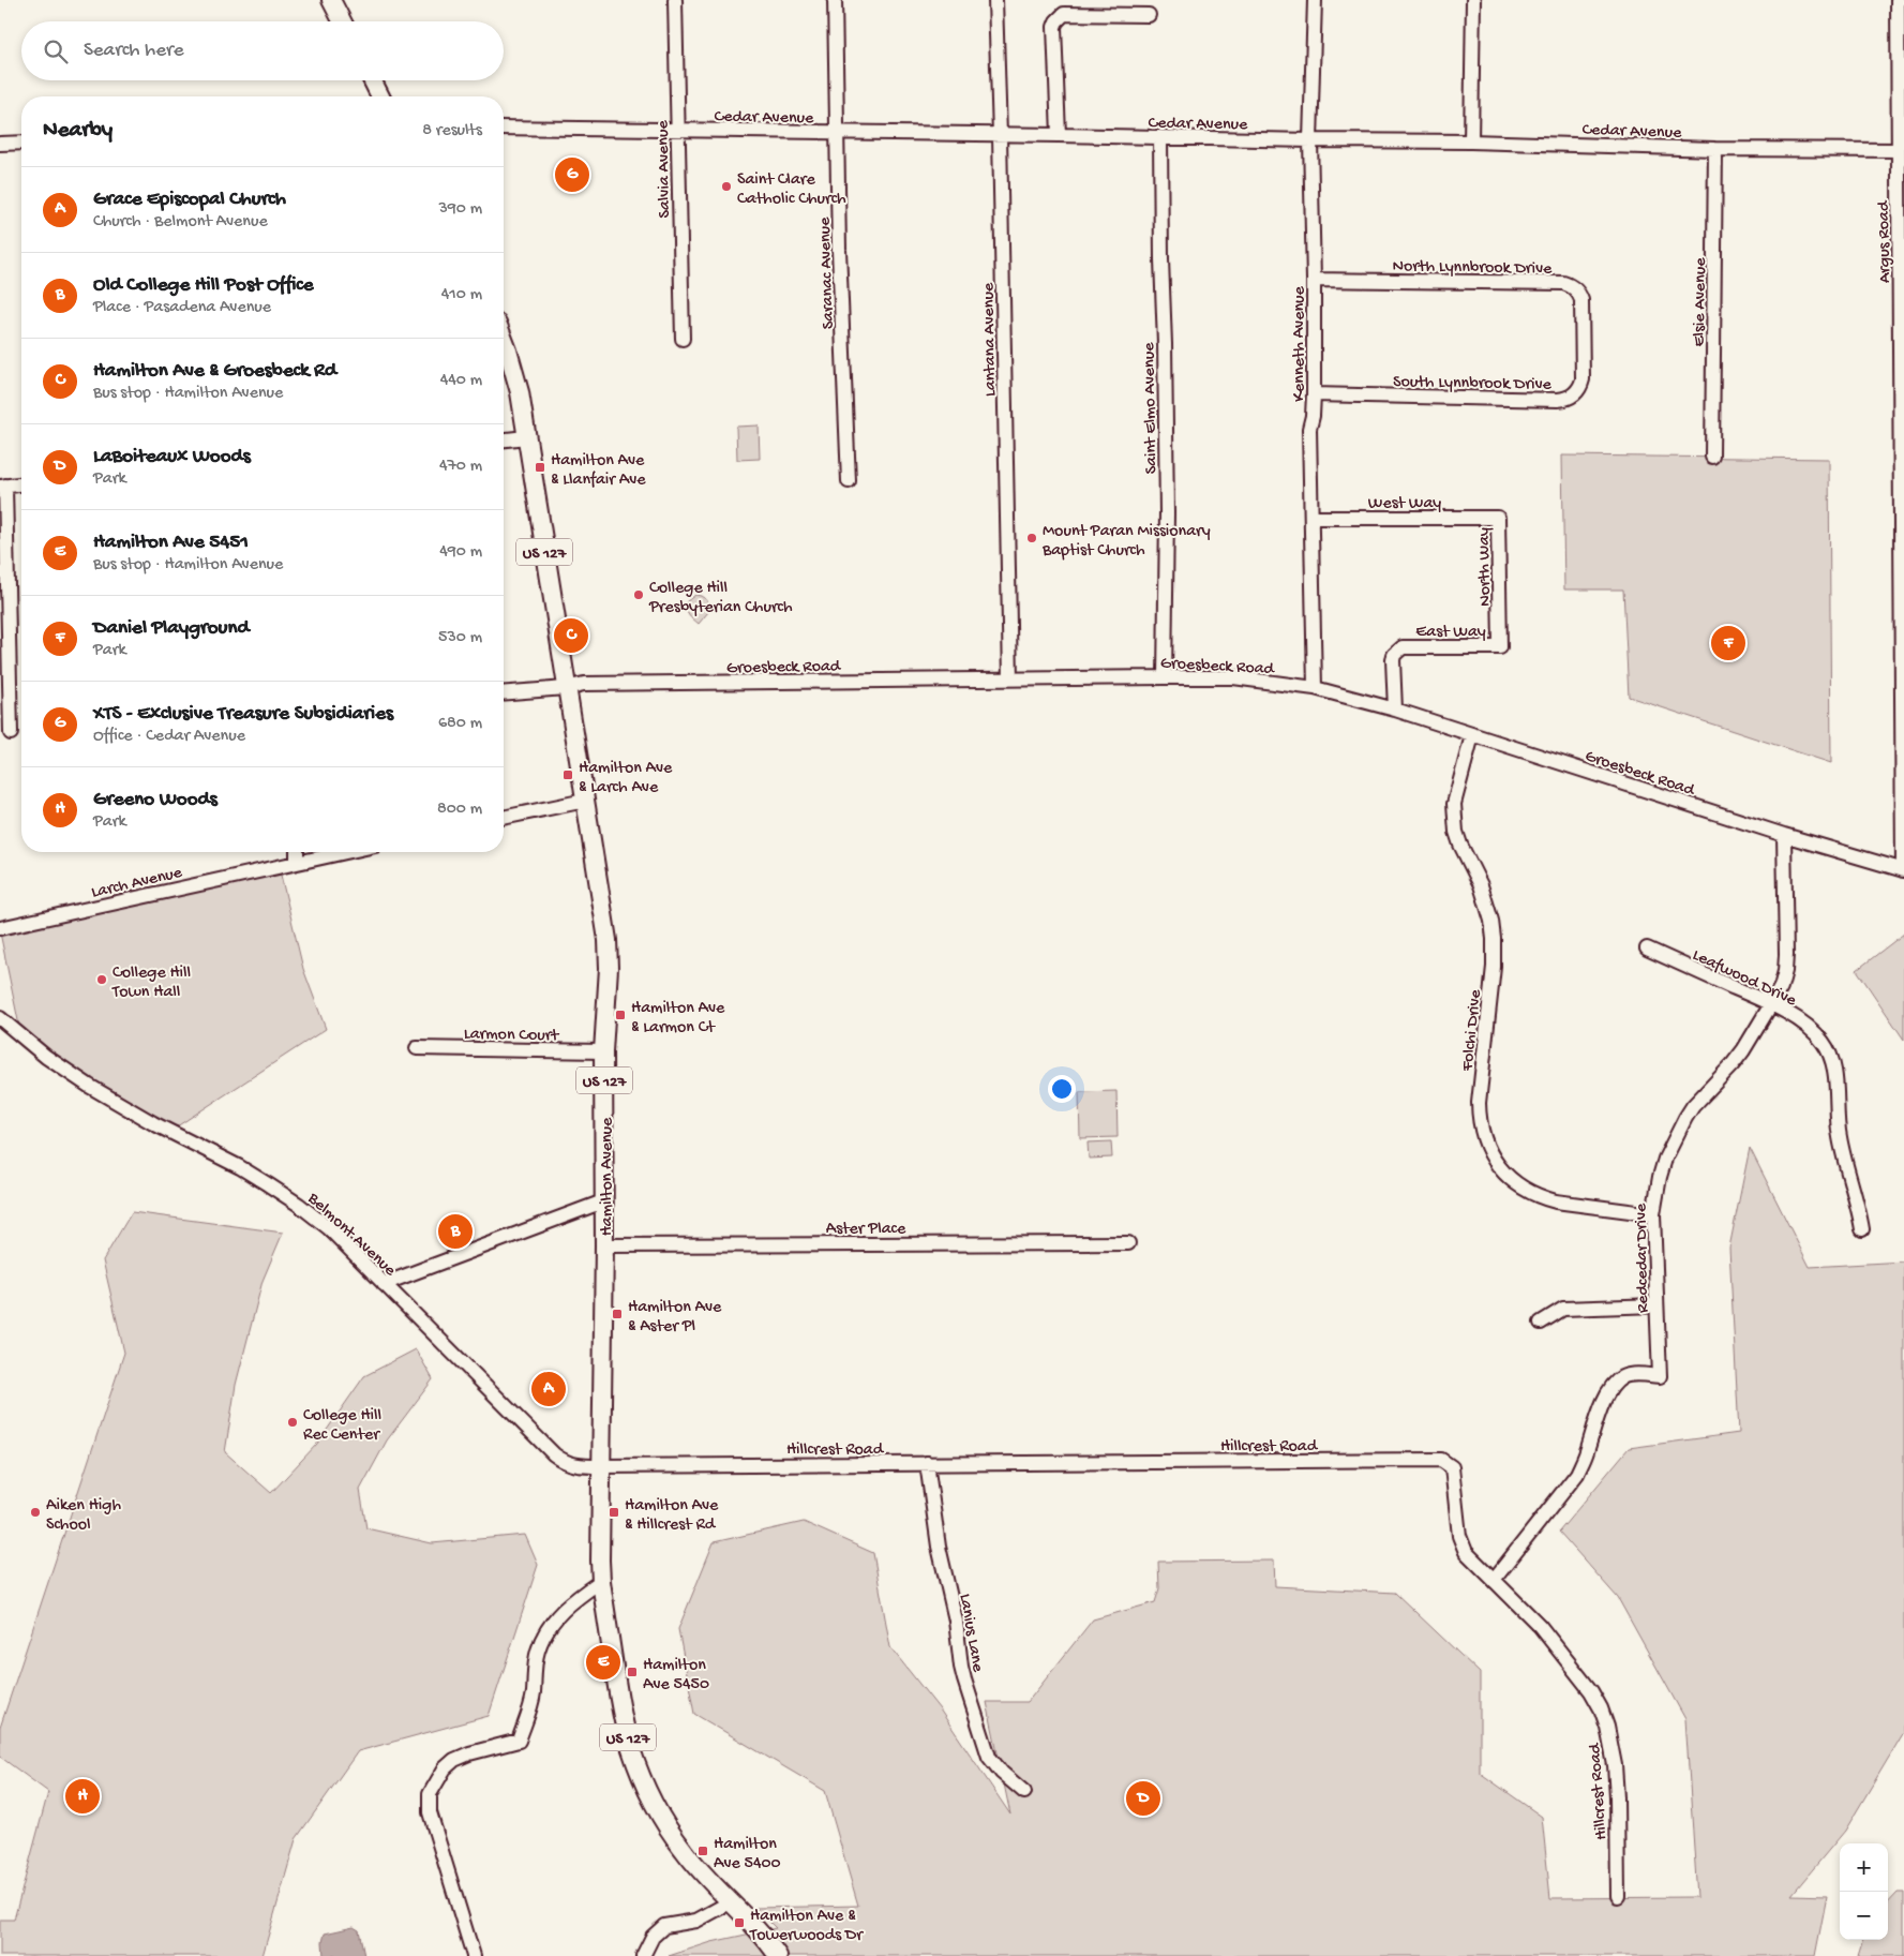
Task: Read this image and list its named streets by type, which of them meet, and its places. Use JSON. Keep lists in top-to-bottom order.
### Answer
{
  "streets": {
    "main road": ["US 127", "Hamilton Avenue"],
    "street": [
      "Cedar Avenue",
      "Salvia Avenue",
      "Argus Road",
      "North Lynnbrook Drive",
      "Saranac Avenue",
      "Elsie Avenue",
      "Lantana Avenue",
      "Kenneth Avenue",
      "South Lynnbrook Drive",
      "Saint Elmo Avenue",
      "West Way",
      "North Way",
      "East Way",
      "Groesbeck Road",
      "Larch Avenue",
      "Leafwood Drive",
      "Folchi Drive",
      "Larmon Court",
      "Aster Place",
      "Belmont Avenue",
      "Redcedar Drive",
      "Hillcrest Road",
      "Lanius Lane"
    ]
  },
  "crossings": [
    ["Cedar Avenue", "Salvia Avenue"],
    ["Cedar Avenue", "Argus Road"],
    ["Cedar Avenue", "Saranac Avenue"],
    ["Cedar Avenue", "Elsie Avenue"],
    ["Cedar Avenue", "Lantana Avenue"],
    ["Cedar Avenue", "Kenneth Avenue"],
    ["Cedar Avenue", "Saint Elmo Avenue"],
    ["Argus Road", "Groesbeck Road"],
    ["North Lynnbrook Drive", "Kenneth Avenue"],
    ["North Lynnbrook Drive", "South Lynnbrook Drive"],
    ["Lantana Avenue", "Groesbeck Road"],
    ["Kenneth Avenue", "South Lynnbrook Drive"],
    ["Kenneth Avenue", "West Way"],
    ["Kenneth Avenue", "Groesbeck Road"],
    ["Saint Elmo Avenue", "Groesbeck Road"],
    ["West Way", "North Way"],
    ["North Way", "East Way"],
    ["East Way", "Groesbeck Road"],
    ["Groesbeck Road", "Folchi Drive"],
    ["Groesbeck Road", "Hamilton Avenue"],
    ["Groesbeck Road", "Redcedar Drive"],
    ["Leafwood Drive", "Redcedar Drive"],
    ["Folchi Drive", "Redcedar Drive"],
    ["Larmon Court", "Hamilton Avenue"],
    ["Hamilton Avenue", "Aster Place"],
    ["Hamilton Avenue", "Belmont Avenue"],
    ["Hamilton Avenue", "Hillcrest Road"],
    ["Belmont Avenue", "Hillcrest Road"],
    ["Redcedar Drive", "Hillcrest Road"],
    ["Hillcrest Road", "Lanius Lane"]
  ],
  "places": {
    "other": [
      "Saint Clare Catholic Church",
      "Mount Paran Missionary Baptist Church",
      "College Hill Presbyterian Church",
      "College Hill Town Hall",
      "College Hill Rec Center",
      "Aiken High School"
    ],
    "transit": [
      "Hamilton Ave & Llanfair Ave",
      "Hamilton Ave & Larch Ave",
      "Hamilton Ave & Larmon Ct",
      "Hamilton Ave & Aster Pl",
      "Hamilton Ave & Hillcrest Rd",
      "Hamilton Ave 5450",
      "Hamilton Ave 5400",
      "Hamilton Ave & Towerwoods Dr"
    ]
  },
  "page": {
    "search": "Search here",
    "heading": ["Nearby", "8 results"],
    "pins": [
      "G",
      "C",
      "F",
      "B",
      "A",
      "E",
      "H",
      "D"
    ],
    "list": [
      {
        "mark": "A",
        "name": "Grace Episcopal Church",
        "note": "Church · Belmont Avenue",
        "value": "390 m"
      },
      {
        "mark": "B",
        "name": "Old College Hill Post Office",
        "note": "Place · Pasadena Avenue",
        "value": "410 m"
      },
      {
        "mark": "C",
        "name": "Hamilton Ave & Groesbeck Rd",
        "note": "Bus stop · Hamilton Avenue",
        "value": "440 m"
      },
      {
        "mark": "D",
        "name": "LaBoiteaux Woods",
        "note": "Park",
        "value": "470 m"
      },
      {
        "mark": "E",
        "name": "Hamilton Ave 5451",
        "note": "Bus stop · Hamilton Avenue",
        "value": "490 m"
      },
      {
        "mark": "F",
        "name": "Daniel Playground",
        "note": "Park",
        "value": "530 m"
      },
      {
        "mark": "G",
        "name": "XTS - Exclusive Treasure Subsidiaries",
        "note": "Office · Cedar Avenue",
        "value": "680 m"
      },
      {
        "mark": "H",
        "name": "Greeno Woods",
        "note": "Park",
        "value": "800 m"
      }
    ],
    "map_buttons": ["+", "−"]
  }
}
